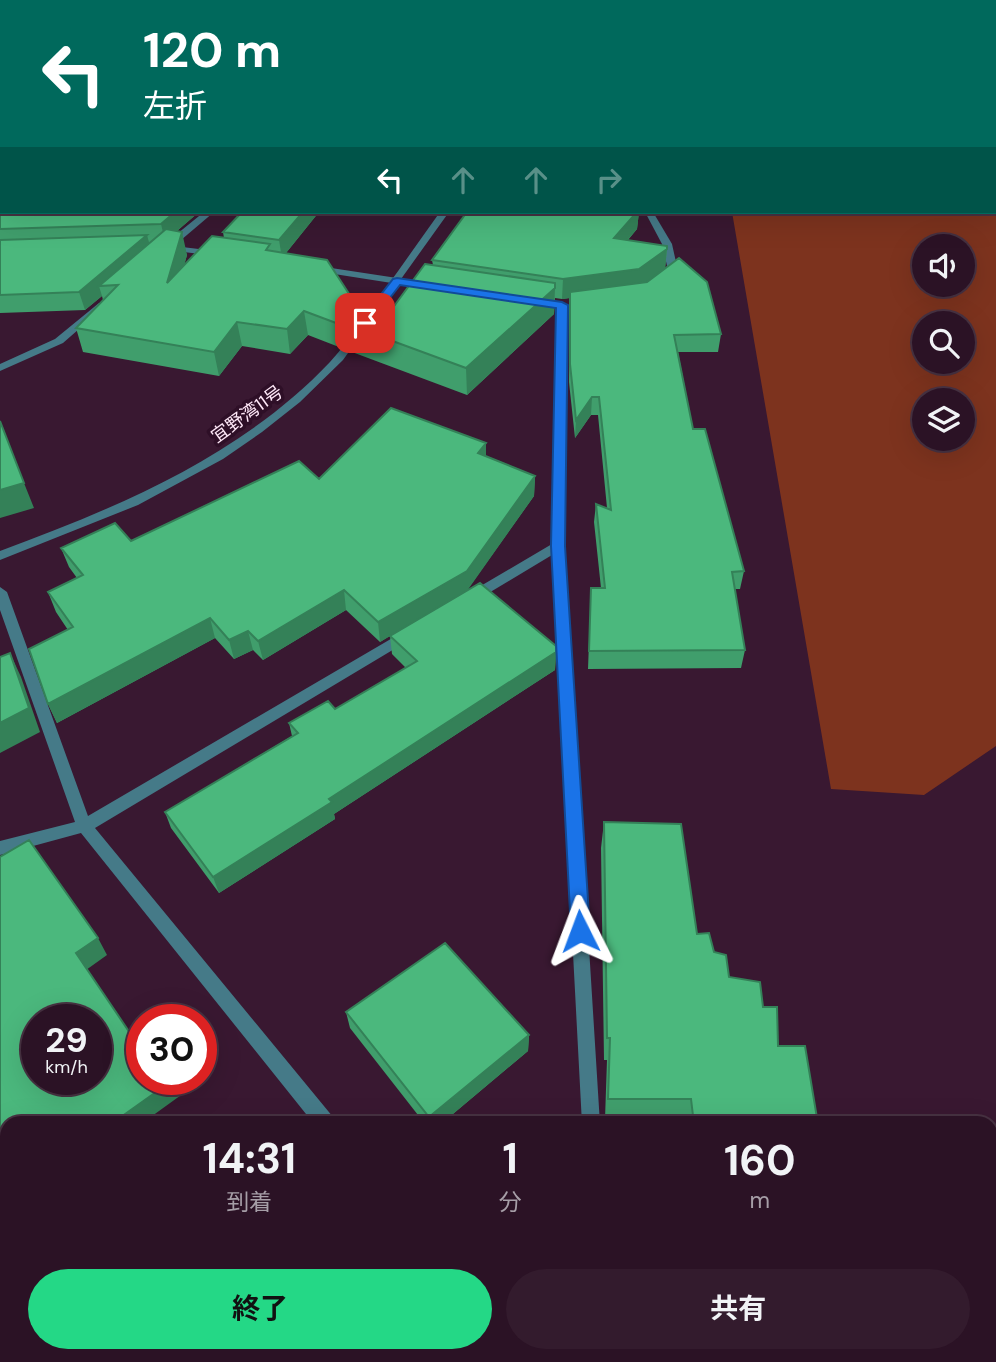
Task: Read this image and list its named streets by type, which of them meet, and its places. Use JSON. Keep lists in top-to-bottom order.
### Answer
{
  "streets": {
    "street": ["宜野湾11号"]
  },
  "page": {
    "turn": ["120 m", "左折"],
    "speed": "29 km/h",
    "limit": "30",
    "eta": [
      "14:31",
      "到着",
      "1",
      "分",
      "160",
      "m"
    ],
    "buttons": ["終了", "共有"]
  }
}
